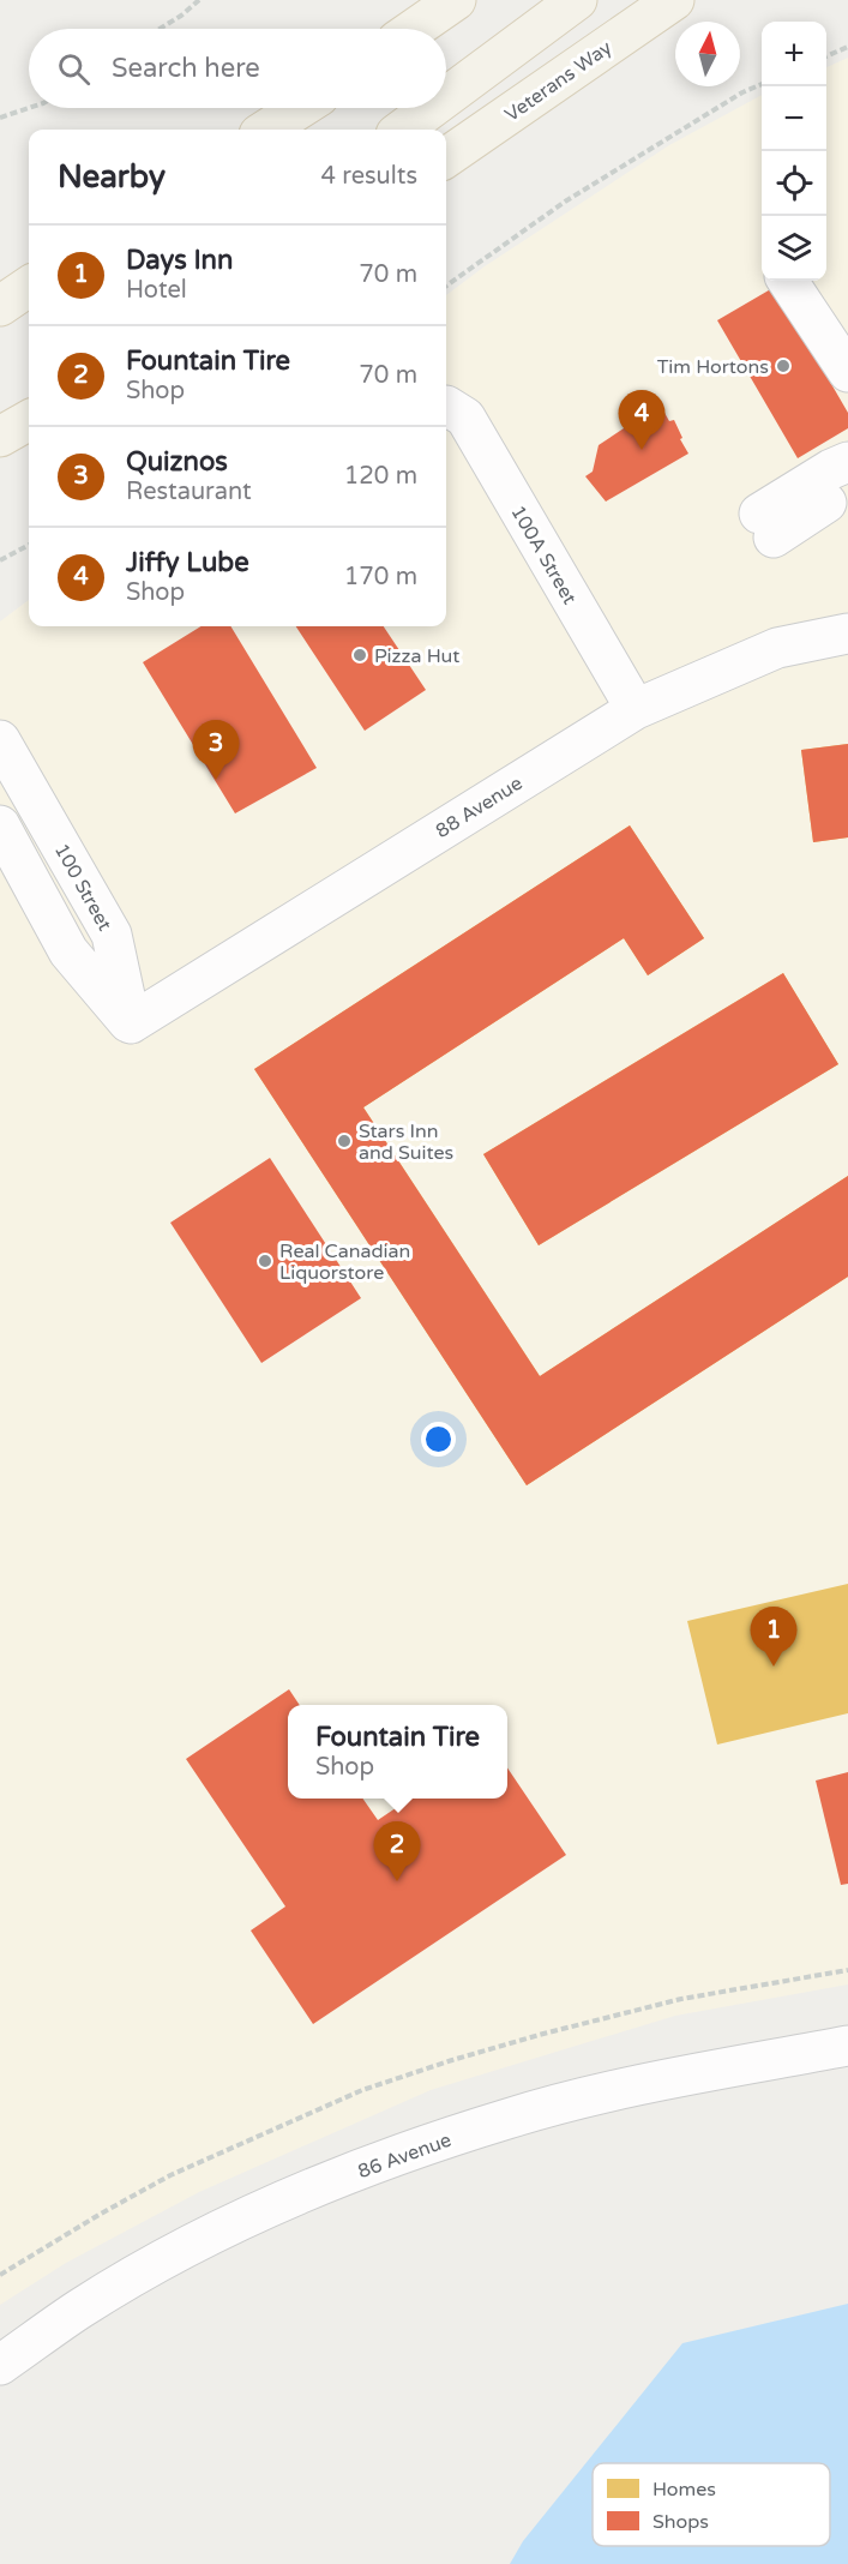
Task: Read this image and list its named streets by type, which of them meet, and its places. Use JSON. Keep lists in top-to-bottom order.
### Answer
{
  "streets": {
    "main road": ["Veterans Way"],
    "street": [
      "100A Street",
      "88 Avenue",
      "100 Street",
      "86 Avenue"
    ]
  },
  "crossings": [
    ["100A Street", "88 Avenue"],
    ["88 Avenue", "100 Street"]
  ],
  "places": [
    "Tim Hortons",
    "Pizza Hut",
    "Stars Inn and Suites",
    "Real Canadian Liquorstore"
  ],
  "legend": ["Homes", "Shops"],
  "north": "top",
  "page": {
    "map_buttons": ["+", "−"],
    "search": "Search here",
    "heading": ["Nearby", "4 results"],
    "list": [
      {
        "mark": "1",
        "name": "Days Inn",
        "note": "Hotel",
        "value": "70 m"
      },
      {
        "mark": "2",
        "name": "Fountain Tire",
        "note": "Shop",
        "value": "70 m"
      },
      {
        "mark": "3",
        "name": "Quiznos",
        "note": "Restaurant",
        "value": "120 m"
      },
      {
        "mark": "4",
        "name": "Jiffy Lube",
        "note": "Shop",
        "value": "170 m"
      }
    ],
    "pins": [
      "4",
      "3",
      "1",
      "2"
    ],
    "popup": ["Fountain Tire", "Shop"]
  }
}
